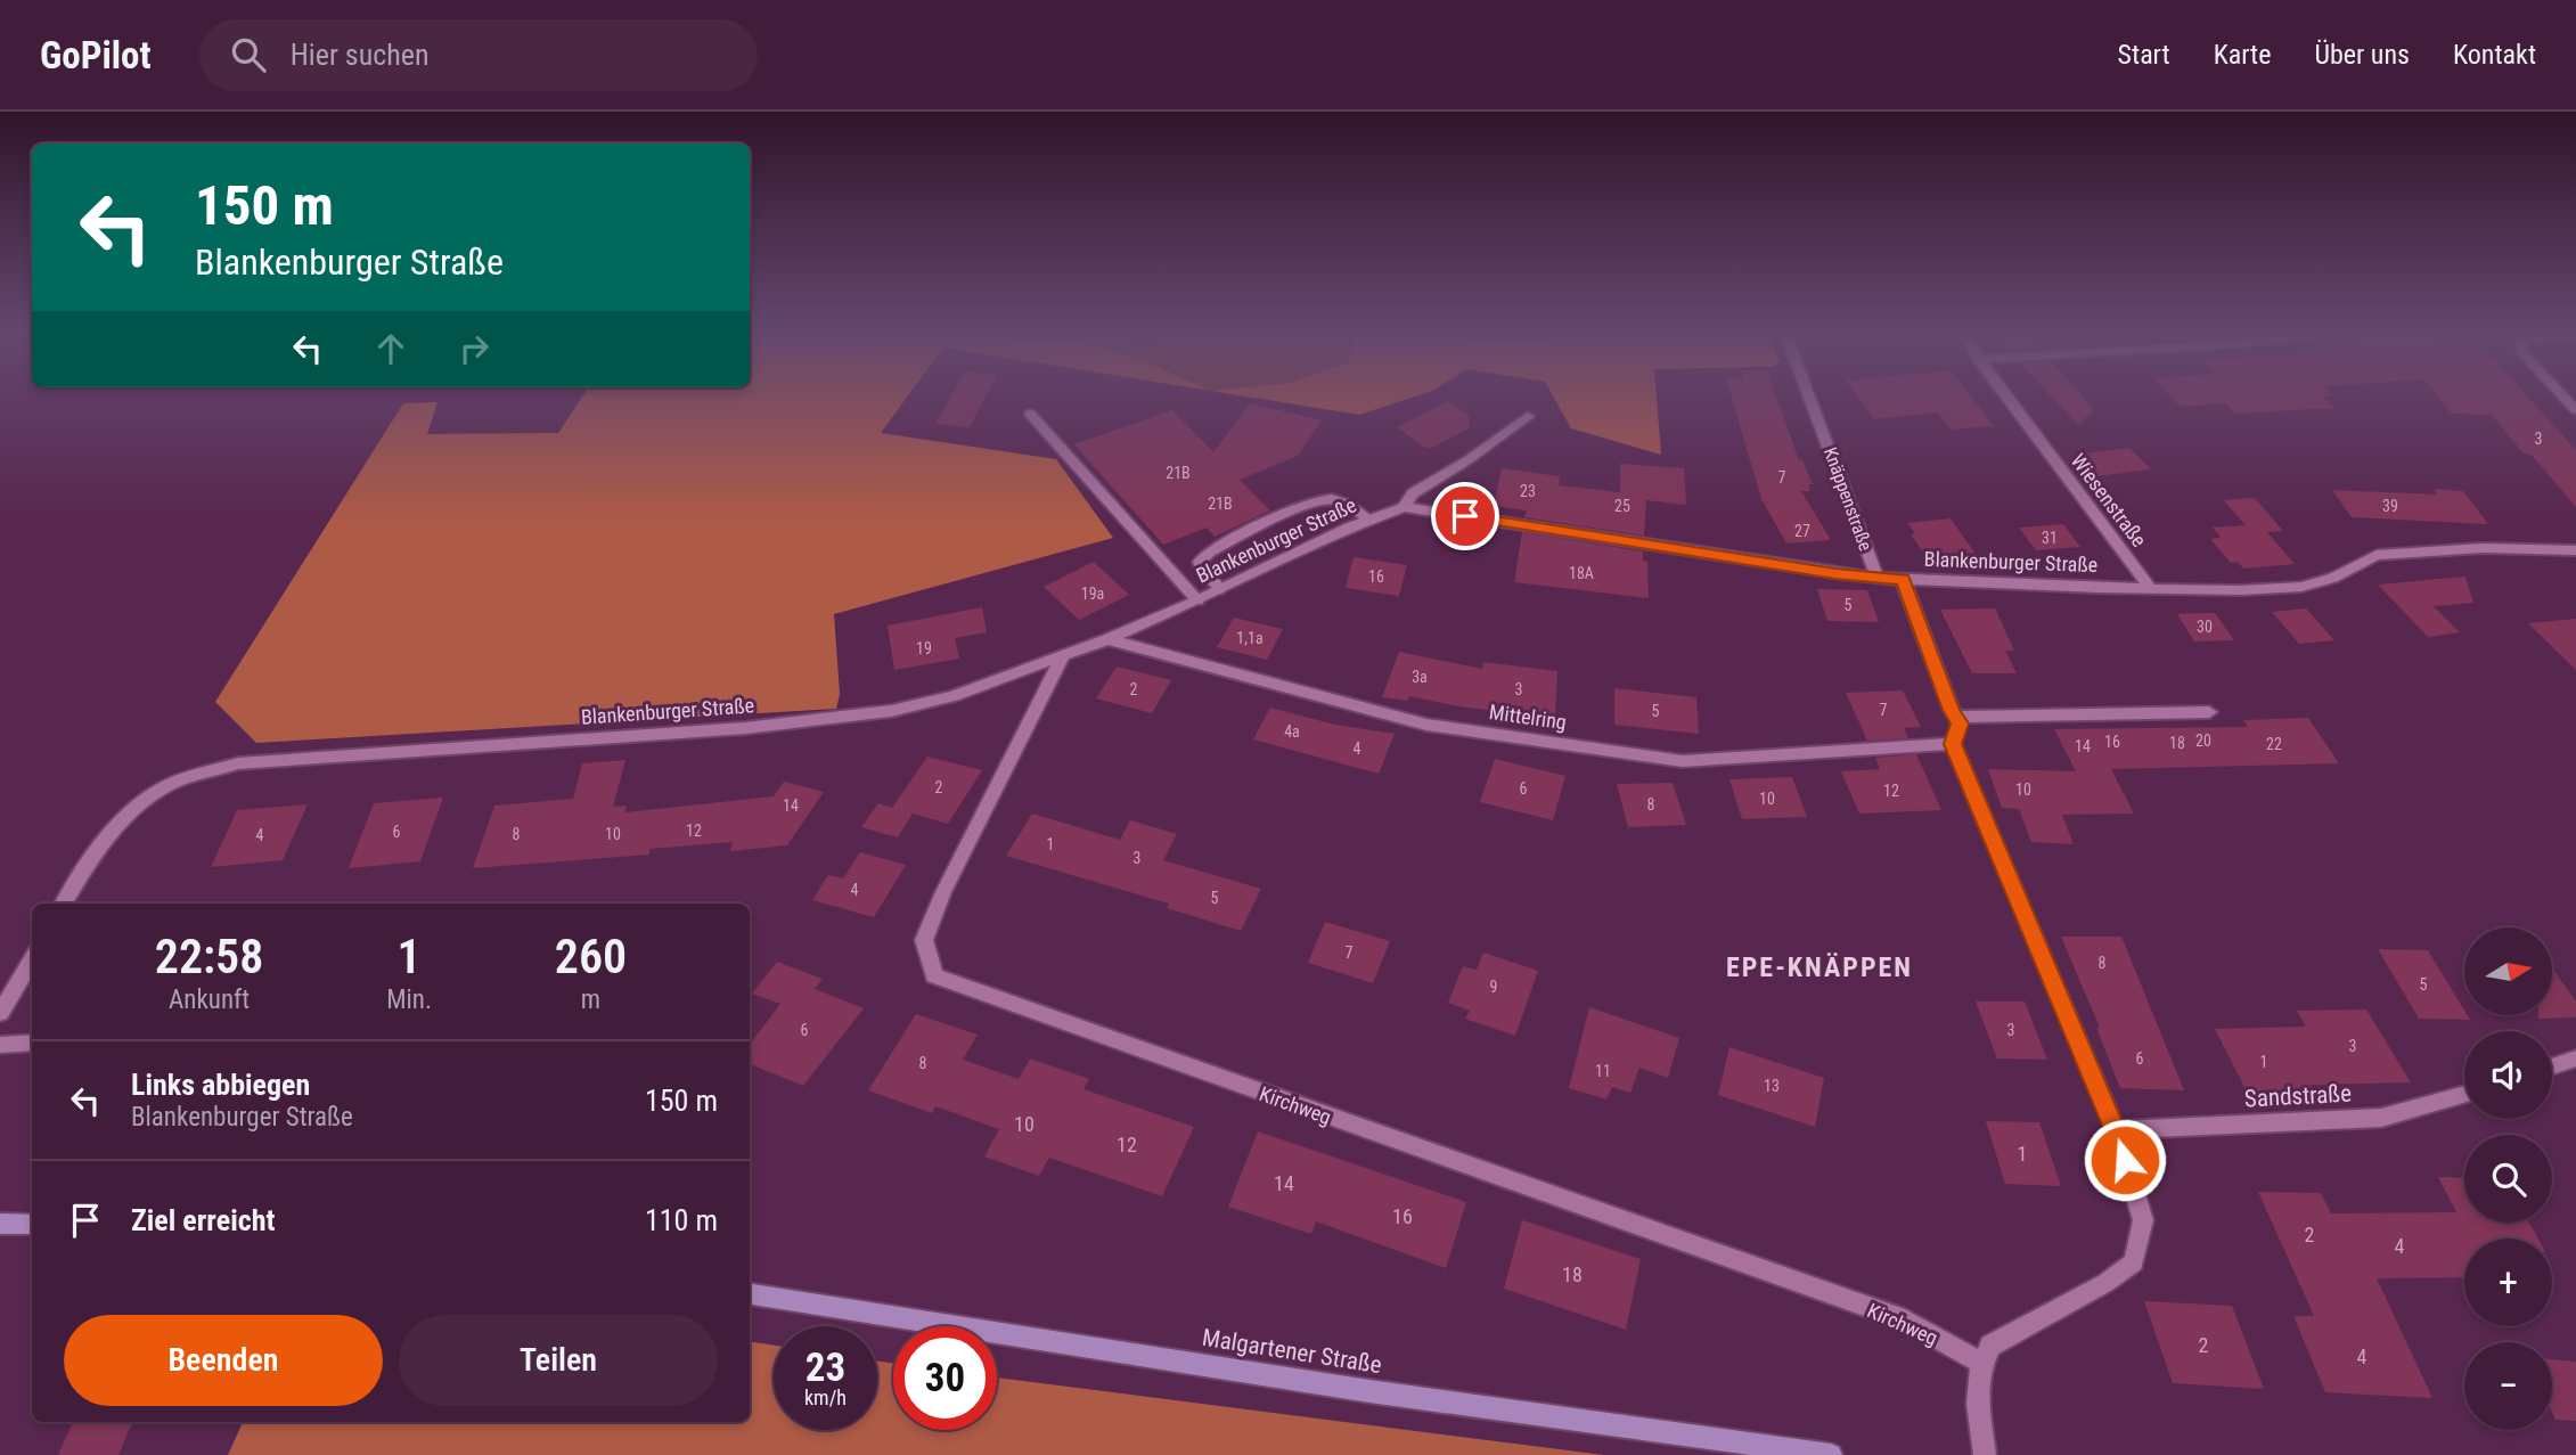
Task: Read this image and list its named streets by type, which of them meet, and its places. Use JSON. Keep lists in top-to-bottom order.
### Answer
{
  "streets": {
    "street": [
      "Knäppenstraße",
      "Wiesenstraße",
      "Blankenburger Straße",
      "Mittelring",
      "Sandstraße",
      "Kirchweg",
      "Malgartener Straße"
    ]
  },
  "crossings": [
    ["Knäppenstraße", "Blankenburger Straße"],
    ["Wiesenstraße", "Blankenburger Straße"],
    ["Blankenburger Straße", "Mittelring"],
    ["Blankenburger Straße", "Kirchweg"]
  ],
  "districts": ["EPE-KNÄPPEN"],
  "house_numbers": [
    "3",
    "21B",
    "7",
    "23",
    "21B",
    "25",
    "39",
    "27",
    "31",
    "18A",
    "16",
    "19a",
    "5",
    "30",
    "1,1a",
    "19",
    "3a",
    "2",
    "3",
    "7",
    "5",
    "4a",
    "20",
    "16",
    "18",
    "22",
    "14",
    "4",
    "2",
    "6",
    "10",
    "12",
    "10",
    "8",
    "14",
    "12",
    "6",
    "8",
    "10",
    "4",
    "1",
    "3",
    "4",
    "5",
    "7",
    "8",
    "5",
    "9",
    "6",
    "3",
    "3",
    "6",
    "1",
    "8",
    "11",
    "13",
    "10",
    "12",
    "1",
    "14",
    "16",
    "2",
    "4",
    "18",
    "2",
    "4"
  ],
  "north": "right",
  "page": {
    "header": "GoPilot",
    "search": "Hier suchen",
    "nav": [
      "Start",
      "Karte",
      "Über uns",
      "Kontakt"
    ],
    "turn": ["150 m", "Blankenburger Straße"],
    "eta": [
      "22:58",
      "Ankunft",
      "1",
      "Min.",
      "260",
      "m"
    ],
    "map_buttons": ["+", "−"],
    "list": [
      {
        "name": "Links abbiegen",
        "note": "Blankenburger Straße",
        "value": "150 m"
      },
      {
        "name": "Ziel erreicht",
        "value": "110 m"
      }
    ],
    "buttons": ["Beenden", "Teilen"],
    "speed": "23 km/h",
    "limit": "30"
  }
}
